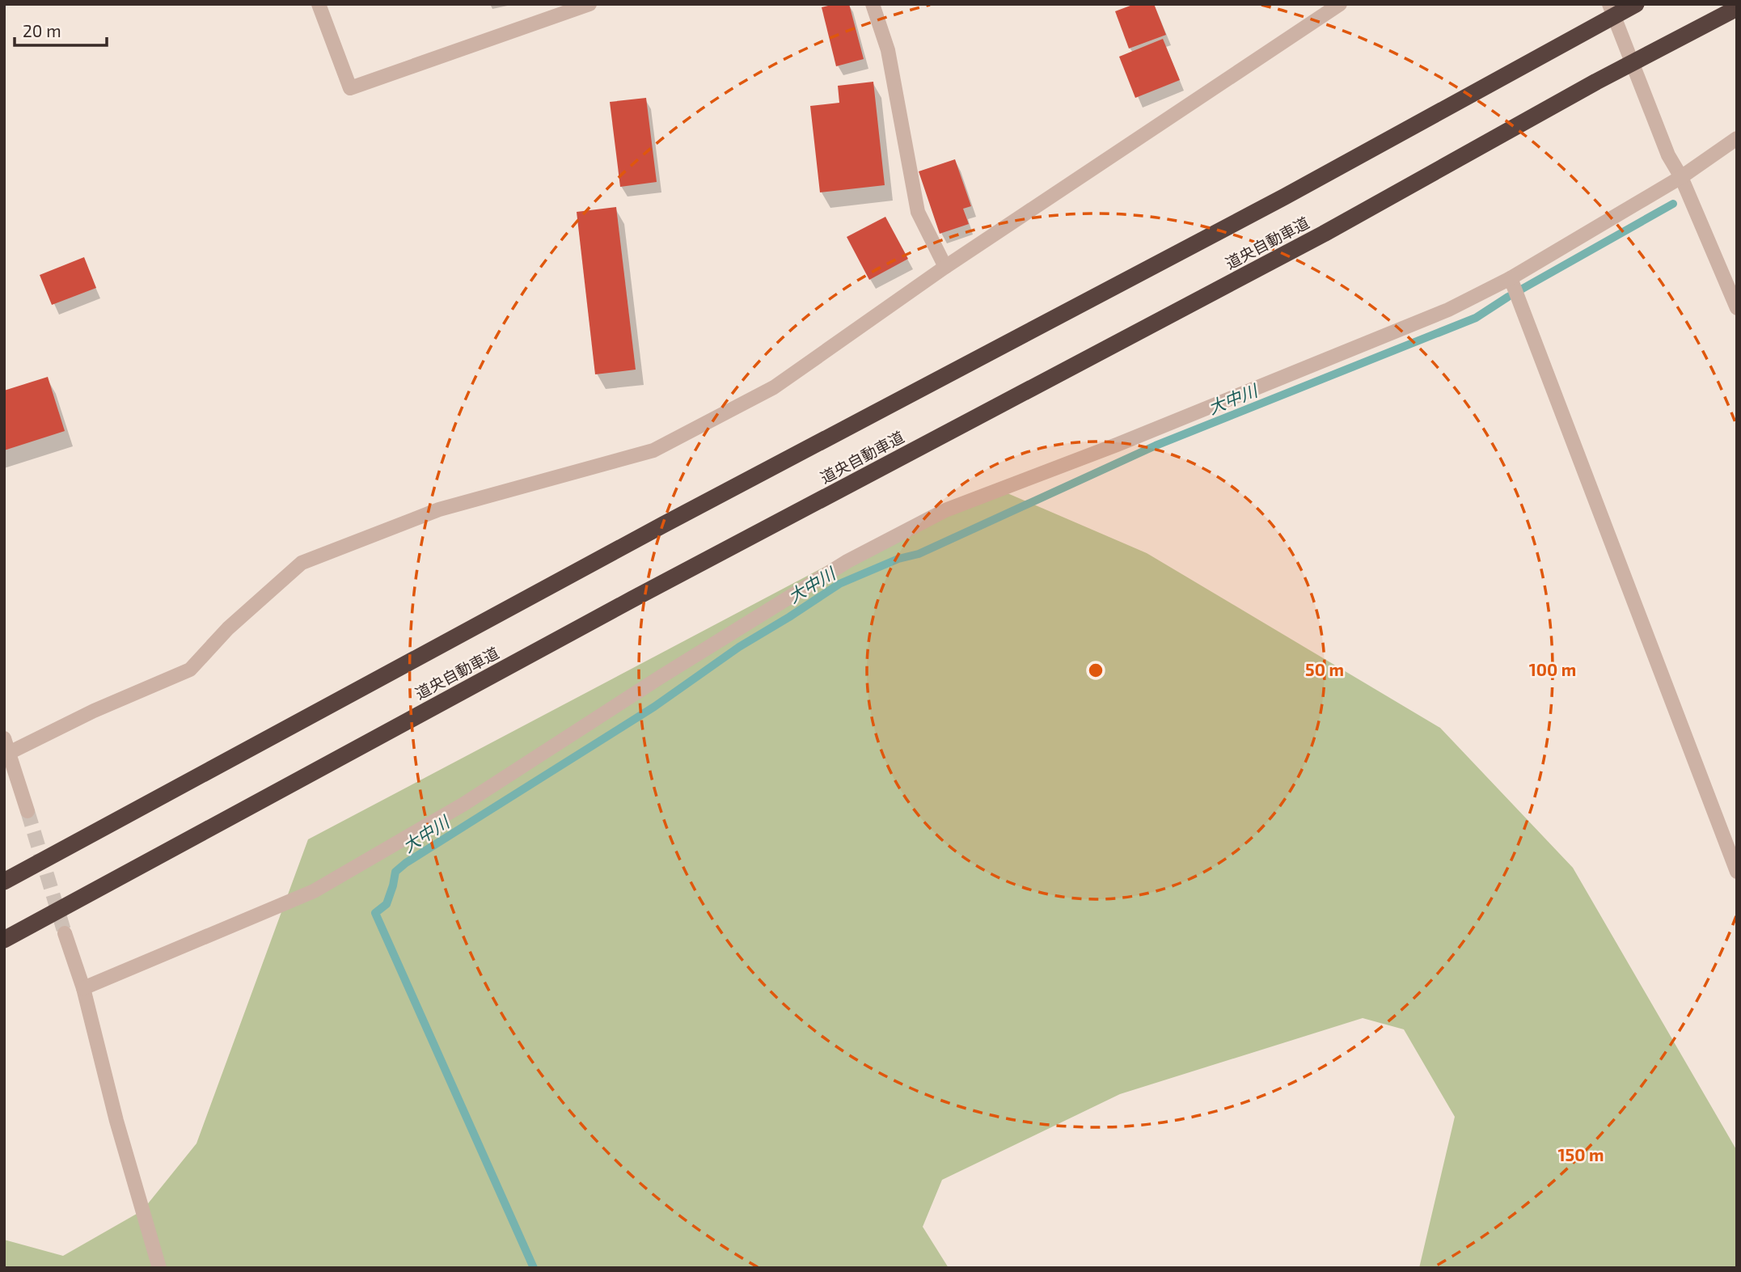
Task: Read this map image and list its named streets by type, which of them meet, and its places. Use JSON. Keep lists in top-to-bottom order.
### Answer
{
  "streets": {
    "highway": ["道央自動車道"]
  },
  "water": ["大中川"],
  "scale_bar": "20 m",
  "rings": ["50 m", "100 m", "150 m"]
}
